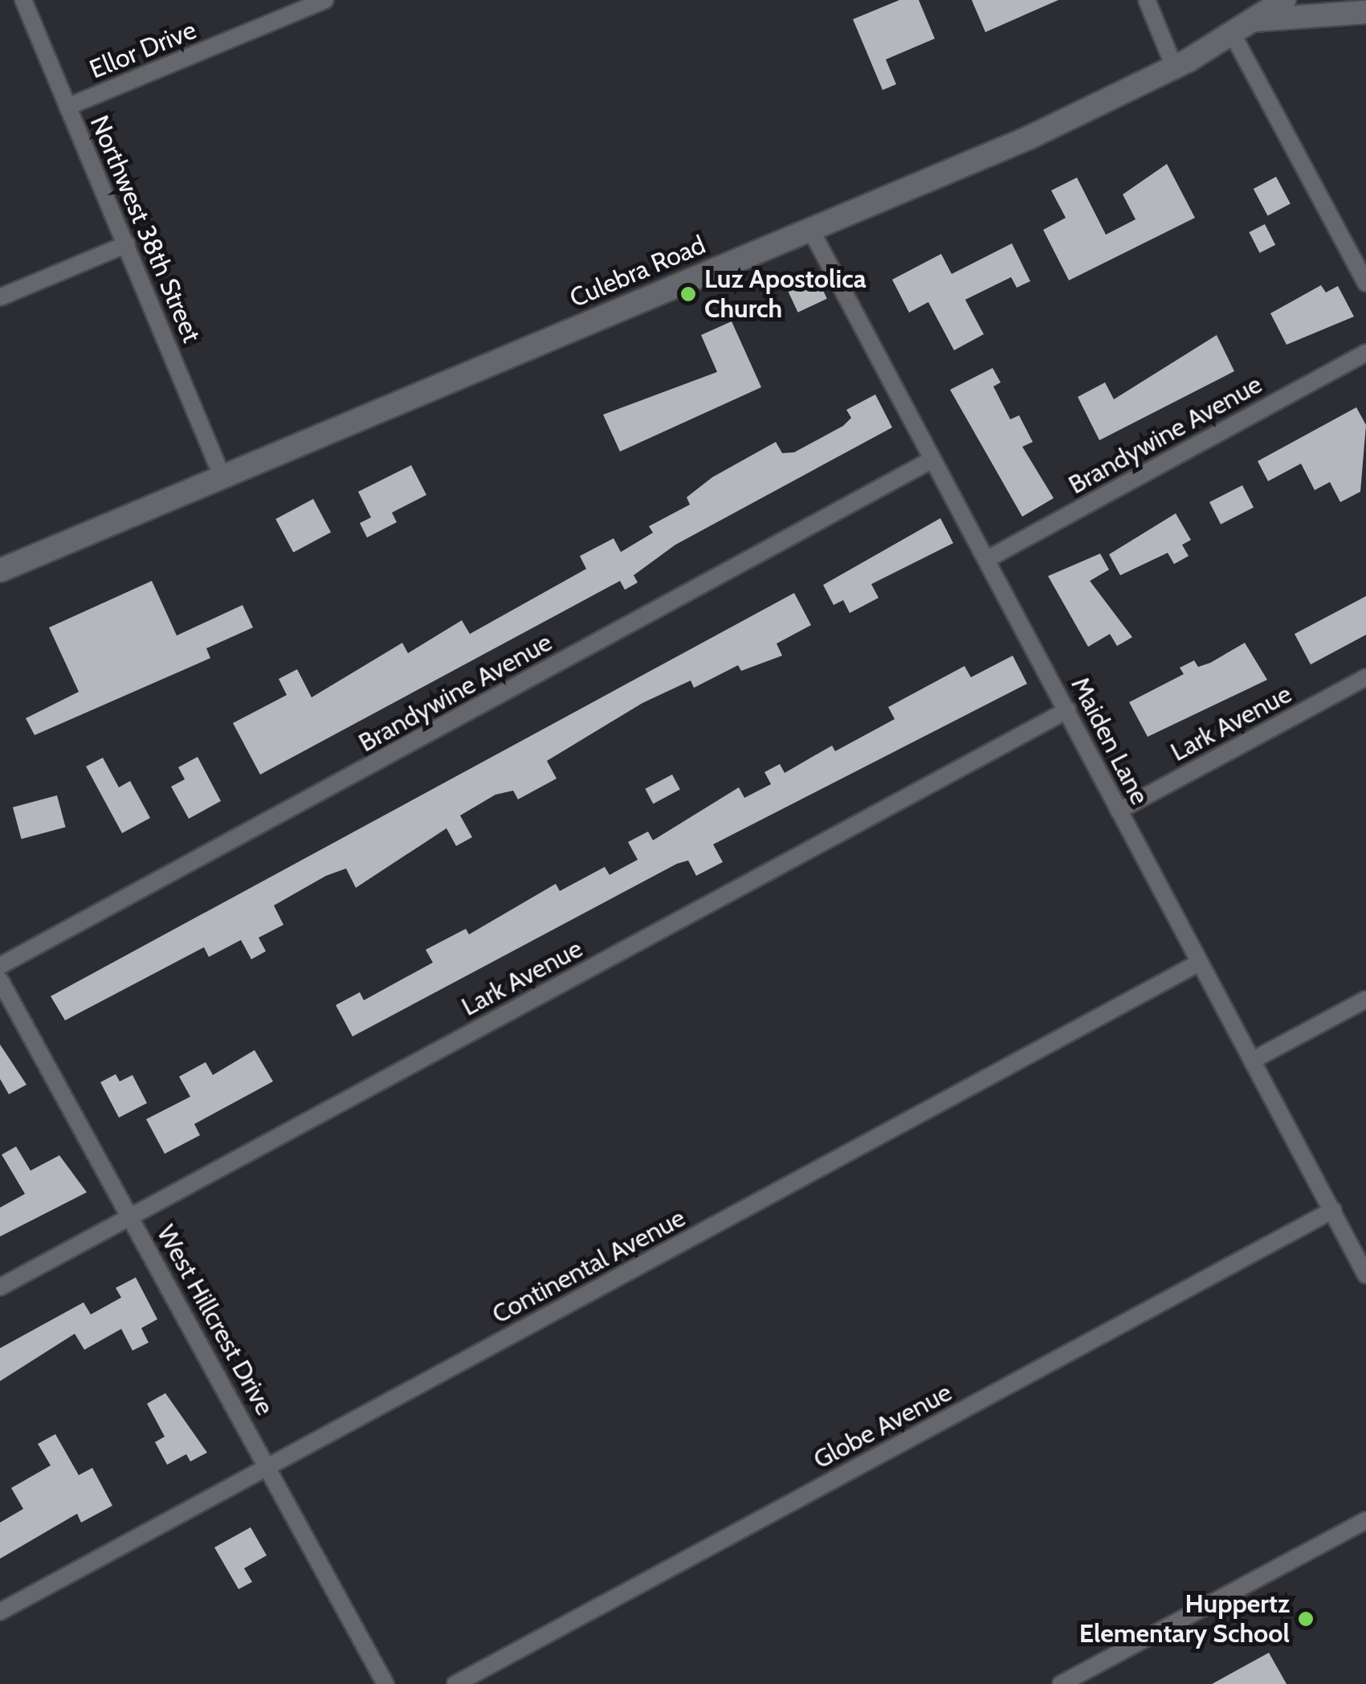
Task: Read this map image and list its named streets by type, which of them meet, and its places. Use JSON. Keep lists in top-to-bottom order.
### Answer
{
  "streets": {
    "main road": ["Culebra Road"],
    "street": [
      "Ellor Drive",
      "Northwest 38th Street",
      "Brandywine Avenue",
      "Lark Avenue",
      "Maiden Lane",
      "Continental Avenue",
      "West Hillcrest Drive",
      "Globe Avenue"
    ]
  },
  "crossings": [
    ["Ellor Drive", "Northwest 38th Street"],
    ["Northwest 38th Street", "Culebra Road"],
    ["Culebra Road", "Maiden Lane"],
    ["Brandywine Avenue", "Maiden Lane"],
    ["Lark Avenue", "Maiden Lane"],
    ["Lark Avenue", "West Hillcrest Drive"],
    ["Maiden Lane", "Continental Avenue"],
    ["Maiden Lane", "Globe Avenue"],
    ["Continental Avenue", "West Hillcrest Drive"]
  ],
  "places": ["Luz Apostolica Church", "Huppertz Elementary School"]
}
